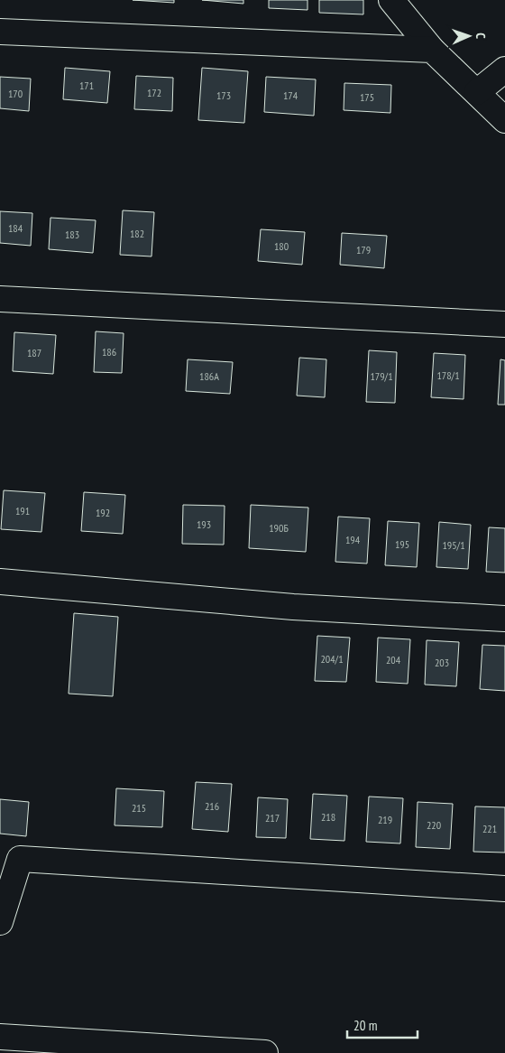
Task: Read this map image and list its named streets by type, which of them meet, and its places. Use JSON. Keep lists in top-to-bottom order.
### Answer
{
  "house_numbers": [
    "171",
    "172",
    "170",
    "173",
    "174",
    "175",
    "184",
    "182",
    "183",
    "180",
    "179",
    "186",
    "187",
    "178/1",
    "186А",
    "179/1",
    "191",
    "192",
    "193",
    "190Б",
    "194",
    "195",
    "195/1",
    "204/1",
    "204",
    "203",
    "216",
    "215",
    "218",
    "217",
    "219",
    "220",
    "221"
  ],
  "scale_bar": "20 m",
  "north": "right"
}
